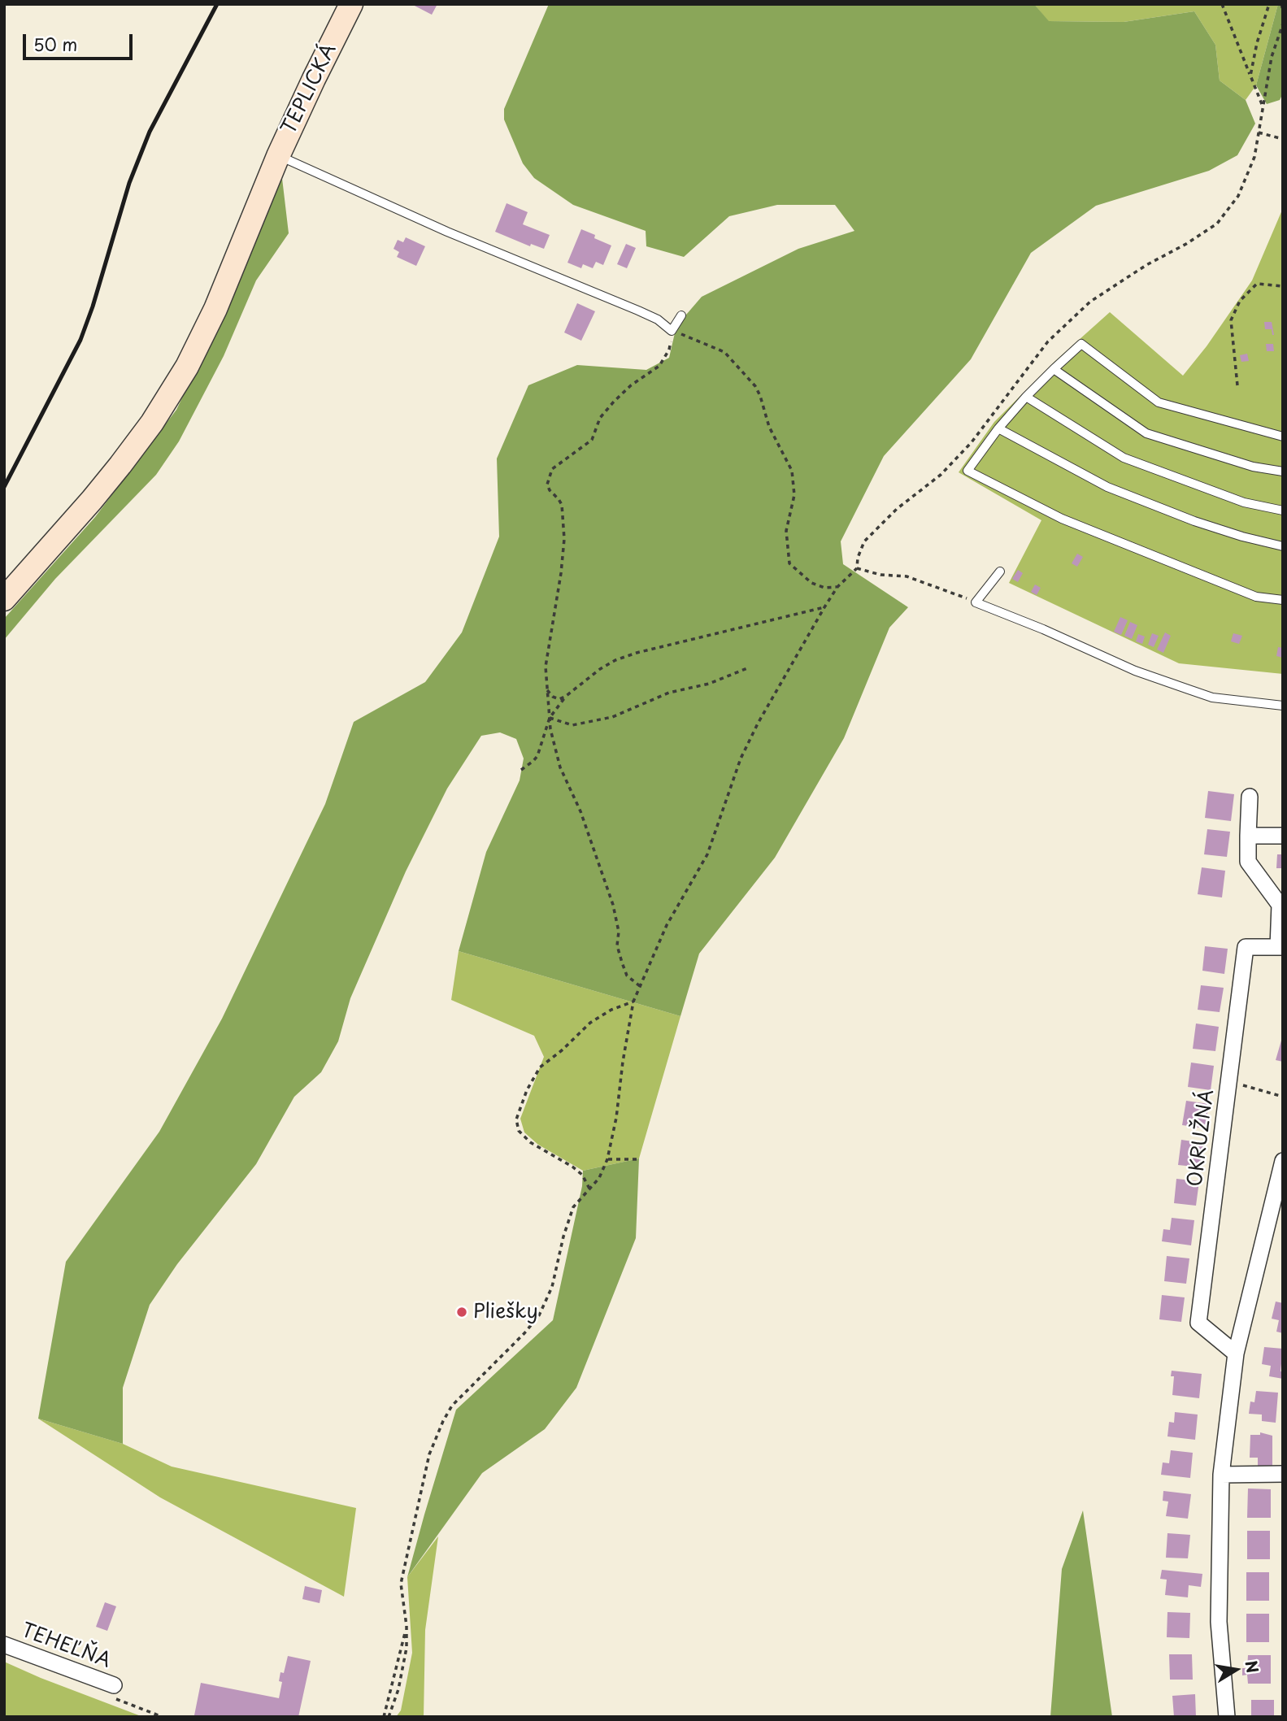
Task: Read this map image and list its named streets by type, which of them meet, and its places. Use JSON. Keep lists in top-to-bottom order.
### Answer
{
  "streets": {
    "main road": ["TEPLICKÁ"],
    "street": ["OKRUŽNÁ", "TEHEĽŇA"]
  },
  "places": ["Pliešky"],
  "scale_bar": "50 m",
  "north": "right"
}
